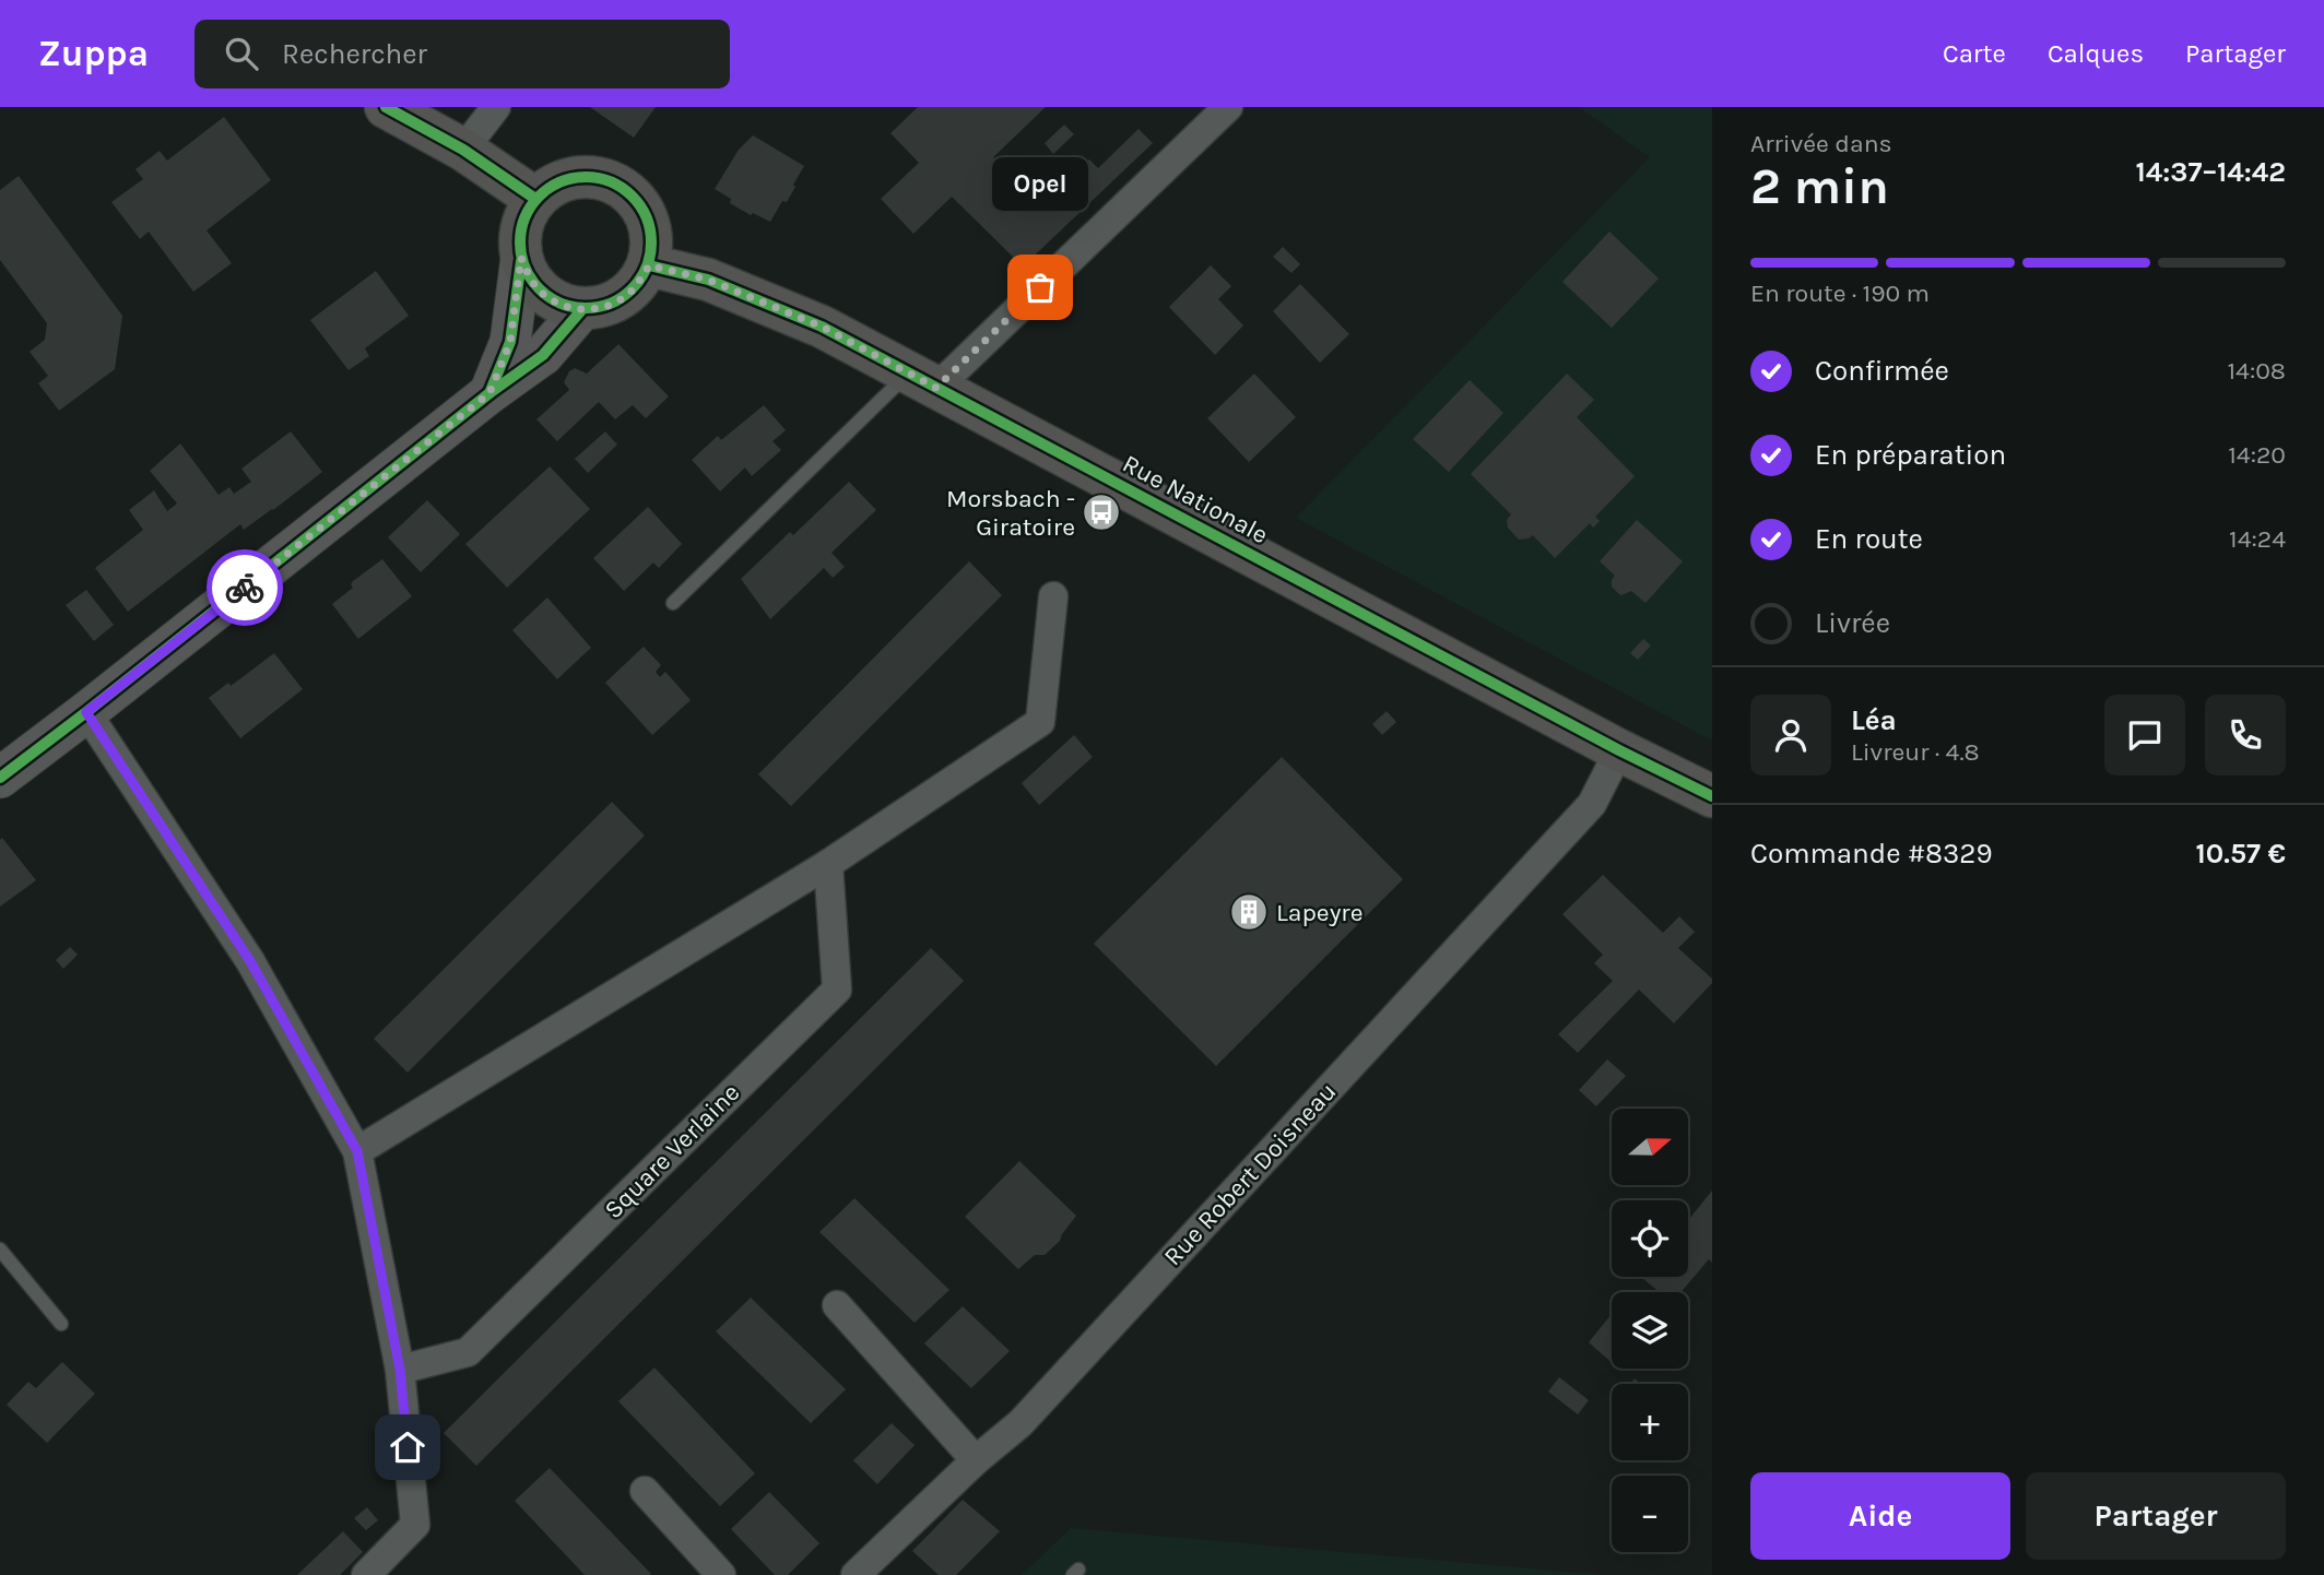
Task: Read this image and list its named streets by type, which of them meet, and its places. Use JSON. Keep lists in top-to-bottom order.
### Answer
{
  "streets": {
    "main road": ["Rue Nationale"],
    "street": ["Square Verlaine", "Rue Robert Doisneau"]
  },
  "crossings": [
    ["Rue Nationale", "Rue Robert Doisneau"]
  ],
  "places": {
    "other": ["Opel"],
    "bus stop": ["Morsbach - Giratoire"],
    "building": ["Lapeyre"]
  },
  "north": "right",
  "page": {
    "header": "Zuppa",
    "search": "Rechercher",
    "nav": ["Carte", "Calques", "Partager"],
    "heading": ["2 min", "Arrivée dans", "14:37–14:42"],
    "panel": [
      "Léa",
      "Livreur · 4.8",
      "Commande #8329",
      "10.57 €"
    ],
    "bubble": "Opel",
    "bar": "En route · 190 m",
    "list": [
      ["Confirmée", "14:08"],
      ["En préparation", "14:20"],
      ["En route", "14:24"],
      "Livrée"
    ],
    "map_buttons": ["+", "−"],
    "buttons": ["Aide", "Partager"]
  }
}
